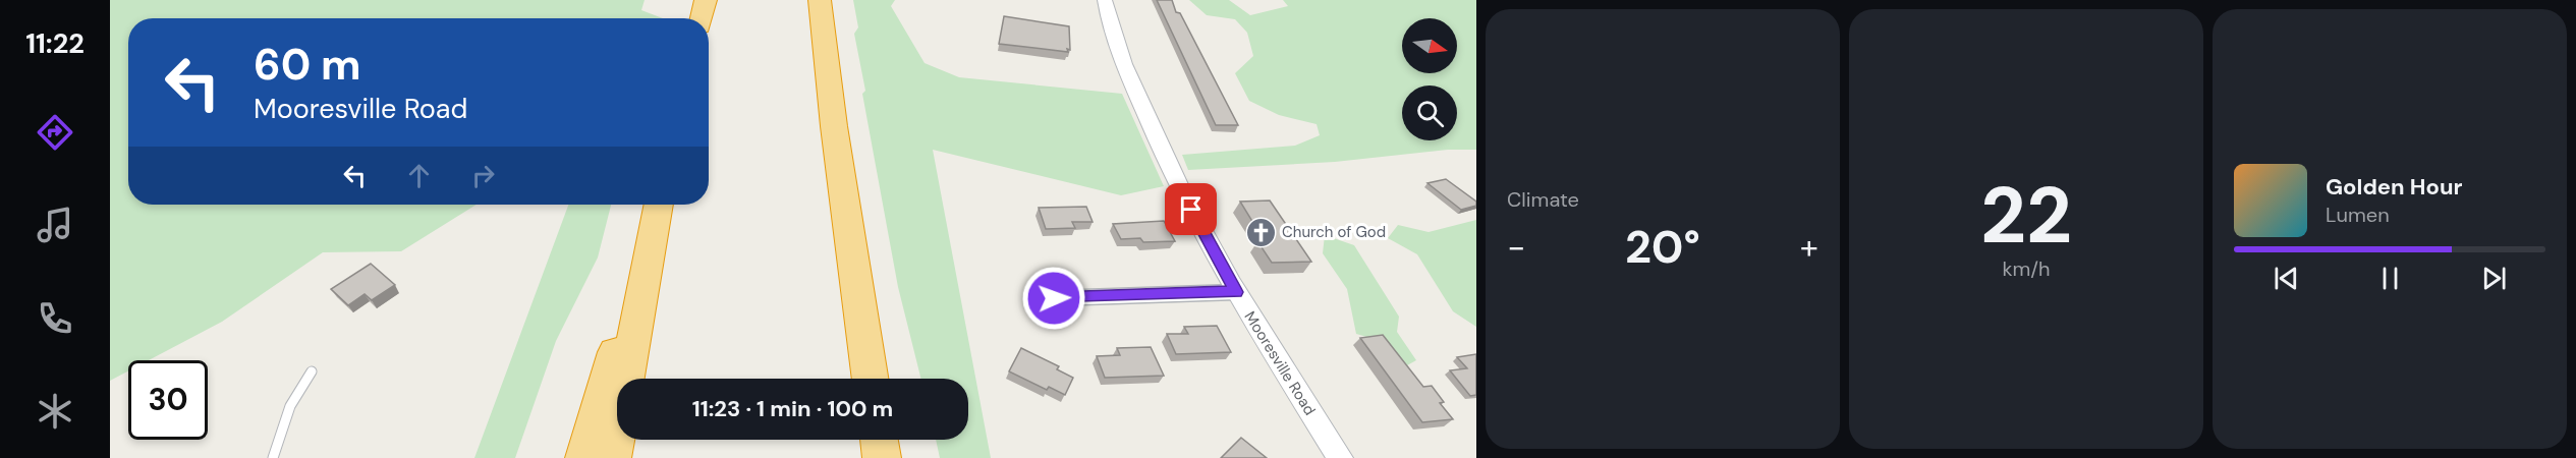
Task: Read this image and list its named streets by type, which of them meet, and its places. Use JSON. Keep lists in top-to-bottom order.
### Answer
{
  "streets": {
    "street": ["Mooresville Road"]
  },
  "places": {
    "church": ["Church of God"]
  },
  "north": "right",
  "page": {
    "tabs": "11:22",
    "tile": [
      "Climate",
      ["22", "km/h"]
    ],
    "turn": ["60 m", "Mooresville Road"],
    "song": ["Golden Hour", "Lumen"],
    "heat": ["−", "20°", "+"],
    "limit": "30",
    "trip": "11:23 · 1 min · 100 m"
  }
}
